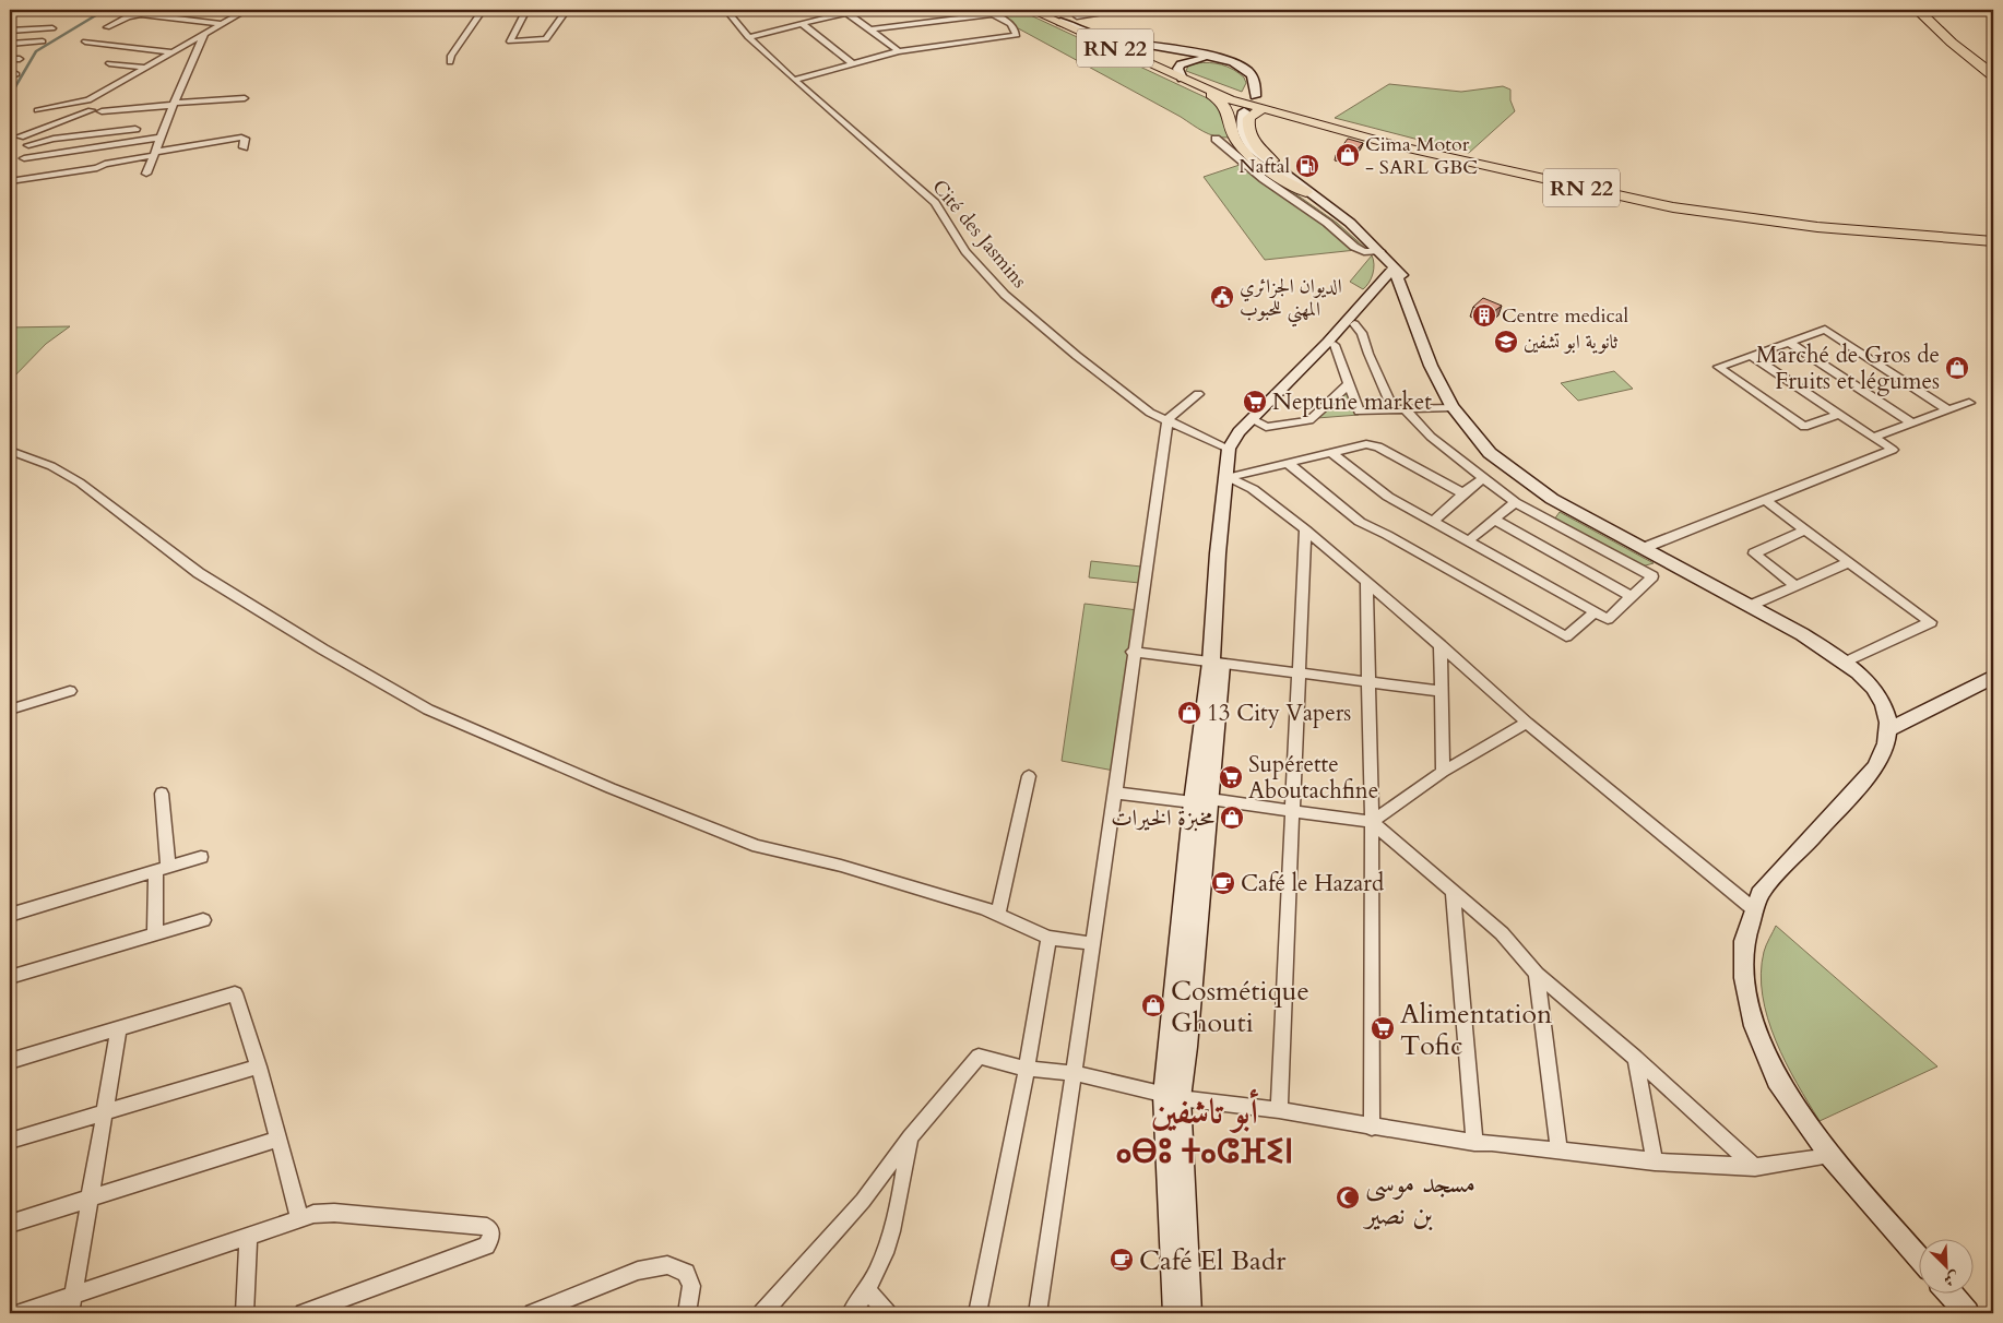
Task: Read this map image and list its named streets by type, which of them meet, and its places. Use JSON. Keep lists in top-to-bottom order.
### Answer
{
  "streets": {
    "main road": ["RN 22"],
    "street": ["Cité des Jasmins"]
  },
  "districts": ["أبو تاشفين ⴰⴱⵓ ⵜⴰⵛⴼⵉⵏ"],
  "places": {
    "shop": [
      "Cima Motor - SARL GBC",
      "Marché de Gros de Fruits et légumes",
      "13 City Vapers",
      "مخبزة الخيرات",
      "Cosmétique Ghouti"
    ],
    "fuel station": ["Naftal"],
    "public building": ["الديوان الجزائري المهني للحبوب"],
    "building": ["Centre medical"],
    "school or university": ["ثانوية ابو تشفين"],
    "supermarket": ["Neptune market", "Supérette Aboutachfine", "Alimentation Tofic"],
    "cafe": ["Café le Hazard", "Café El Badr"],
    "mosque": ["مسجد موسى بن نصير"]
  },
  "north": "bottom right"
}
